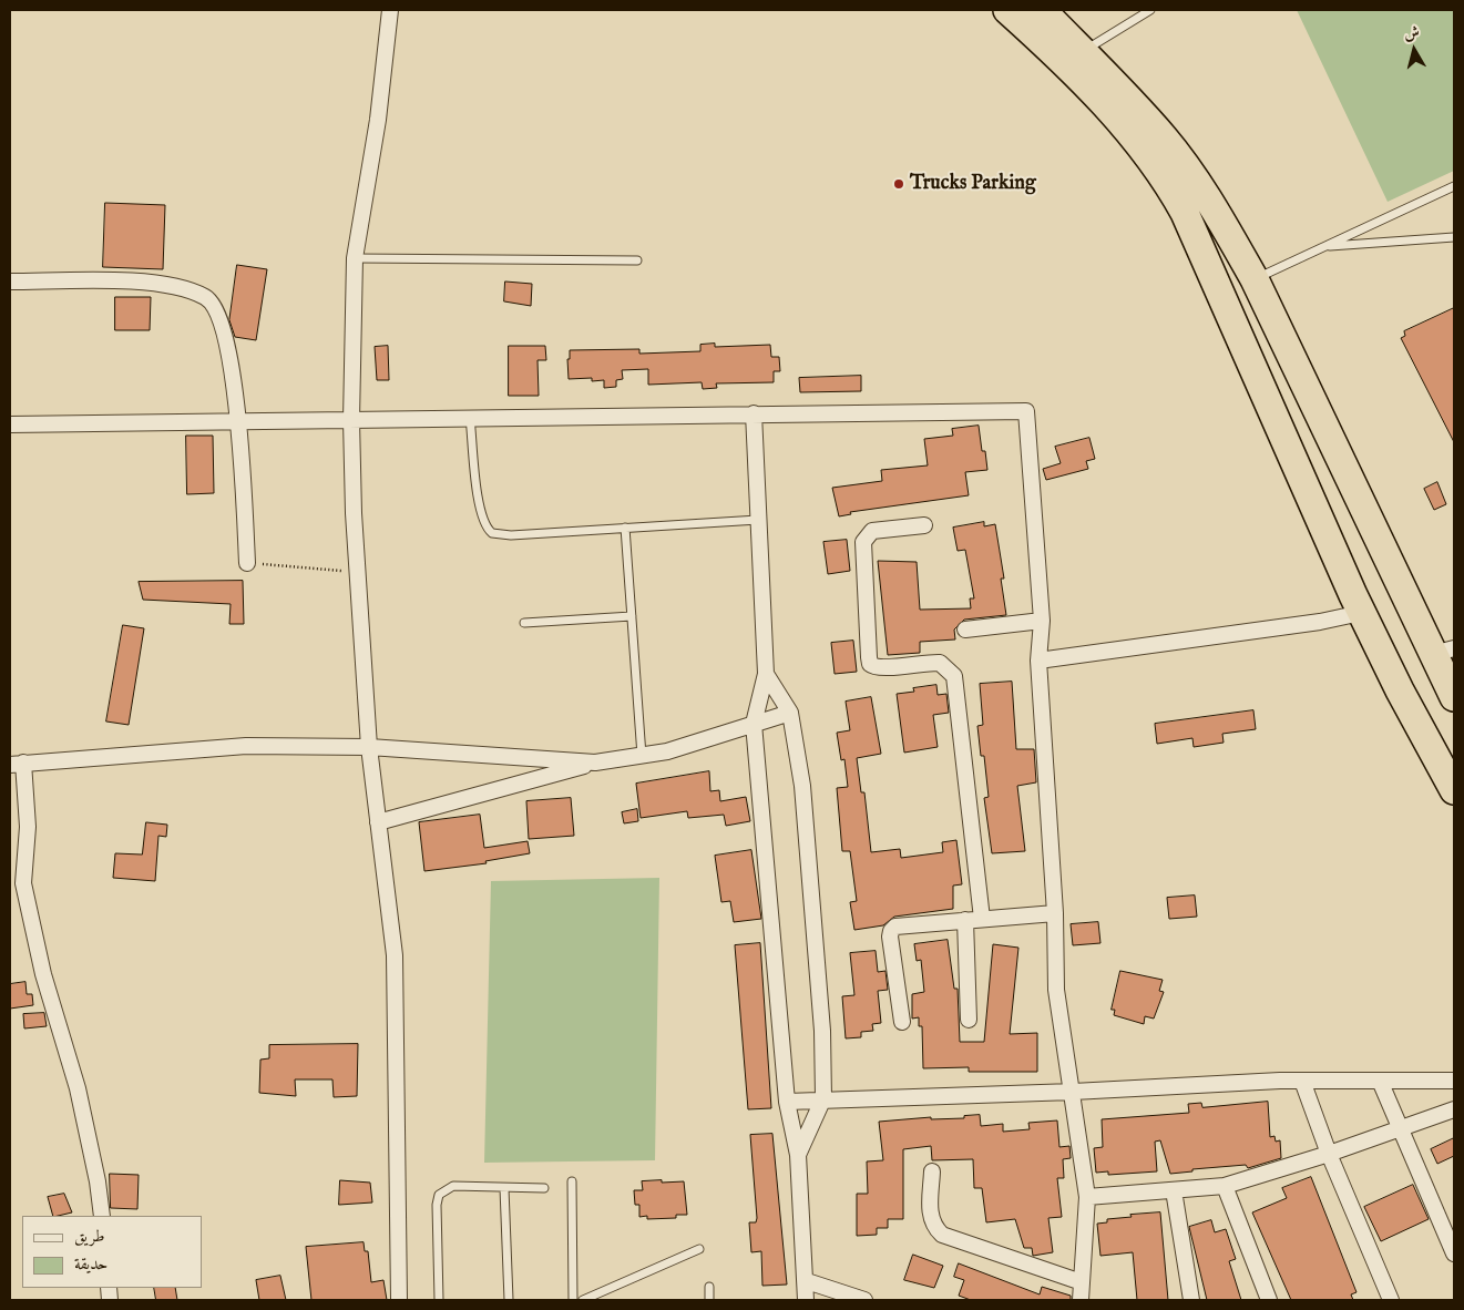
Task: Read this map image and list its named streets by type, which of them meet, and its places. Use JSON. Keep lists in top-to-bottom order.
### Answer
{
  "places": ["Trucks Parking"],
  "legend": ["طريق", "حديقة"],
  "north": "top"
}
